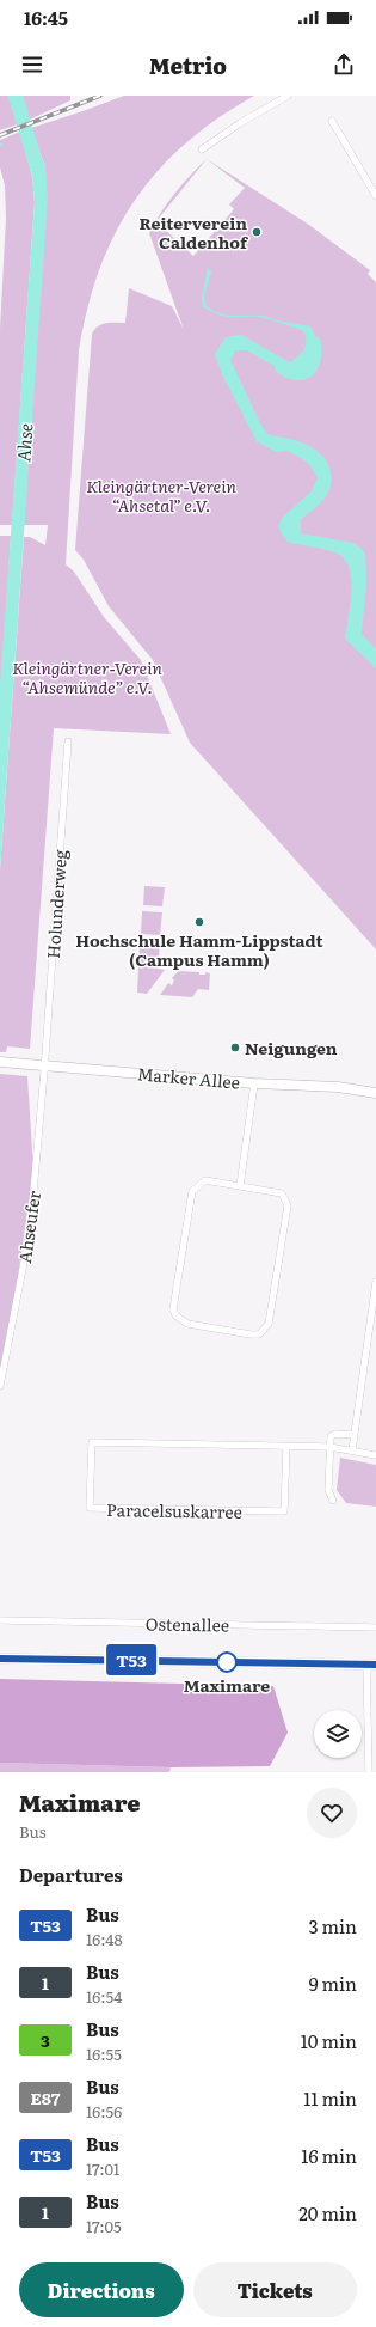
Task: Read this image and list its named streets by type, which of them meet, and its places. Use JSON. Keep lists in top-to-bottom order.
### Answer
{
  "streets": {
    "street": [
      "Holunderweg",
      "Marker Allee",
      "Ahseufer",
      "Paracelsuskarree",
      "Ostenallee"
    ]
  },
  "crossings": [
    ["Holunderweg", "Marker Allee"],
    ["Holunderweg", "Ahseufer"],
    ["Marker Allee", "Ahseufer"]
  ],
  "water": ["Ahse"],
  "parks": ["Kleingärtner-Verein “Ahsetal” e.V.", "Kleingärtner-Verein “Ahsemünde” e.V."],
  "places": [
    "Reiterverein Caldenhof",
    "Hochschule Hamm-Lippstadt (Campus Hamm)",
    "Neigungen",
    "Maximare"
  ],
  "lines": ["bus line T53"],
  "page": {
    "status": "16:45",
    "header": "Metrio",
    "on_map": "T53",
    "heading": [
      ["Maximare", "Bus"],
      "Departures"
    ],
    "list": [
      {
        "mark": "T53",
        "name": "Bus",
        "note": "16:48",
        "value": "3 min"
      },
      {
        "mark": "1",
        "name": "Bus",
        "note": "16:54",
        "value": "9 min"
      },
      {
        "mark": "3",
        "name": "Bus",
        "note": "16:55",
        "value": "10 min"
      },
      {
        "mark": "E87",
        "name": "Bus",
        "note": "16:56",
        "value": "11 min"
      },
      {
        "mark": "T53",
        "name": "Bus",
        "note": "17:01",
        "value": "16 min"
      },
      {
        "mark": "1",
        "name": "Bus",
        "note": "17:05",
        "value": "20 min"
      }
    ],
    "buttons": ["Directions", "Tickets"]
  }
}
